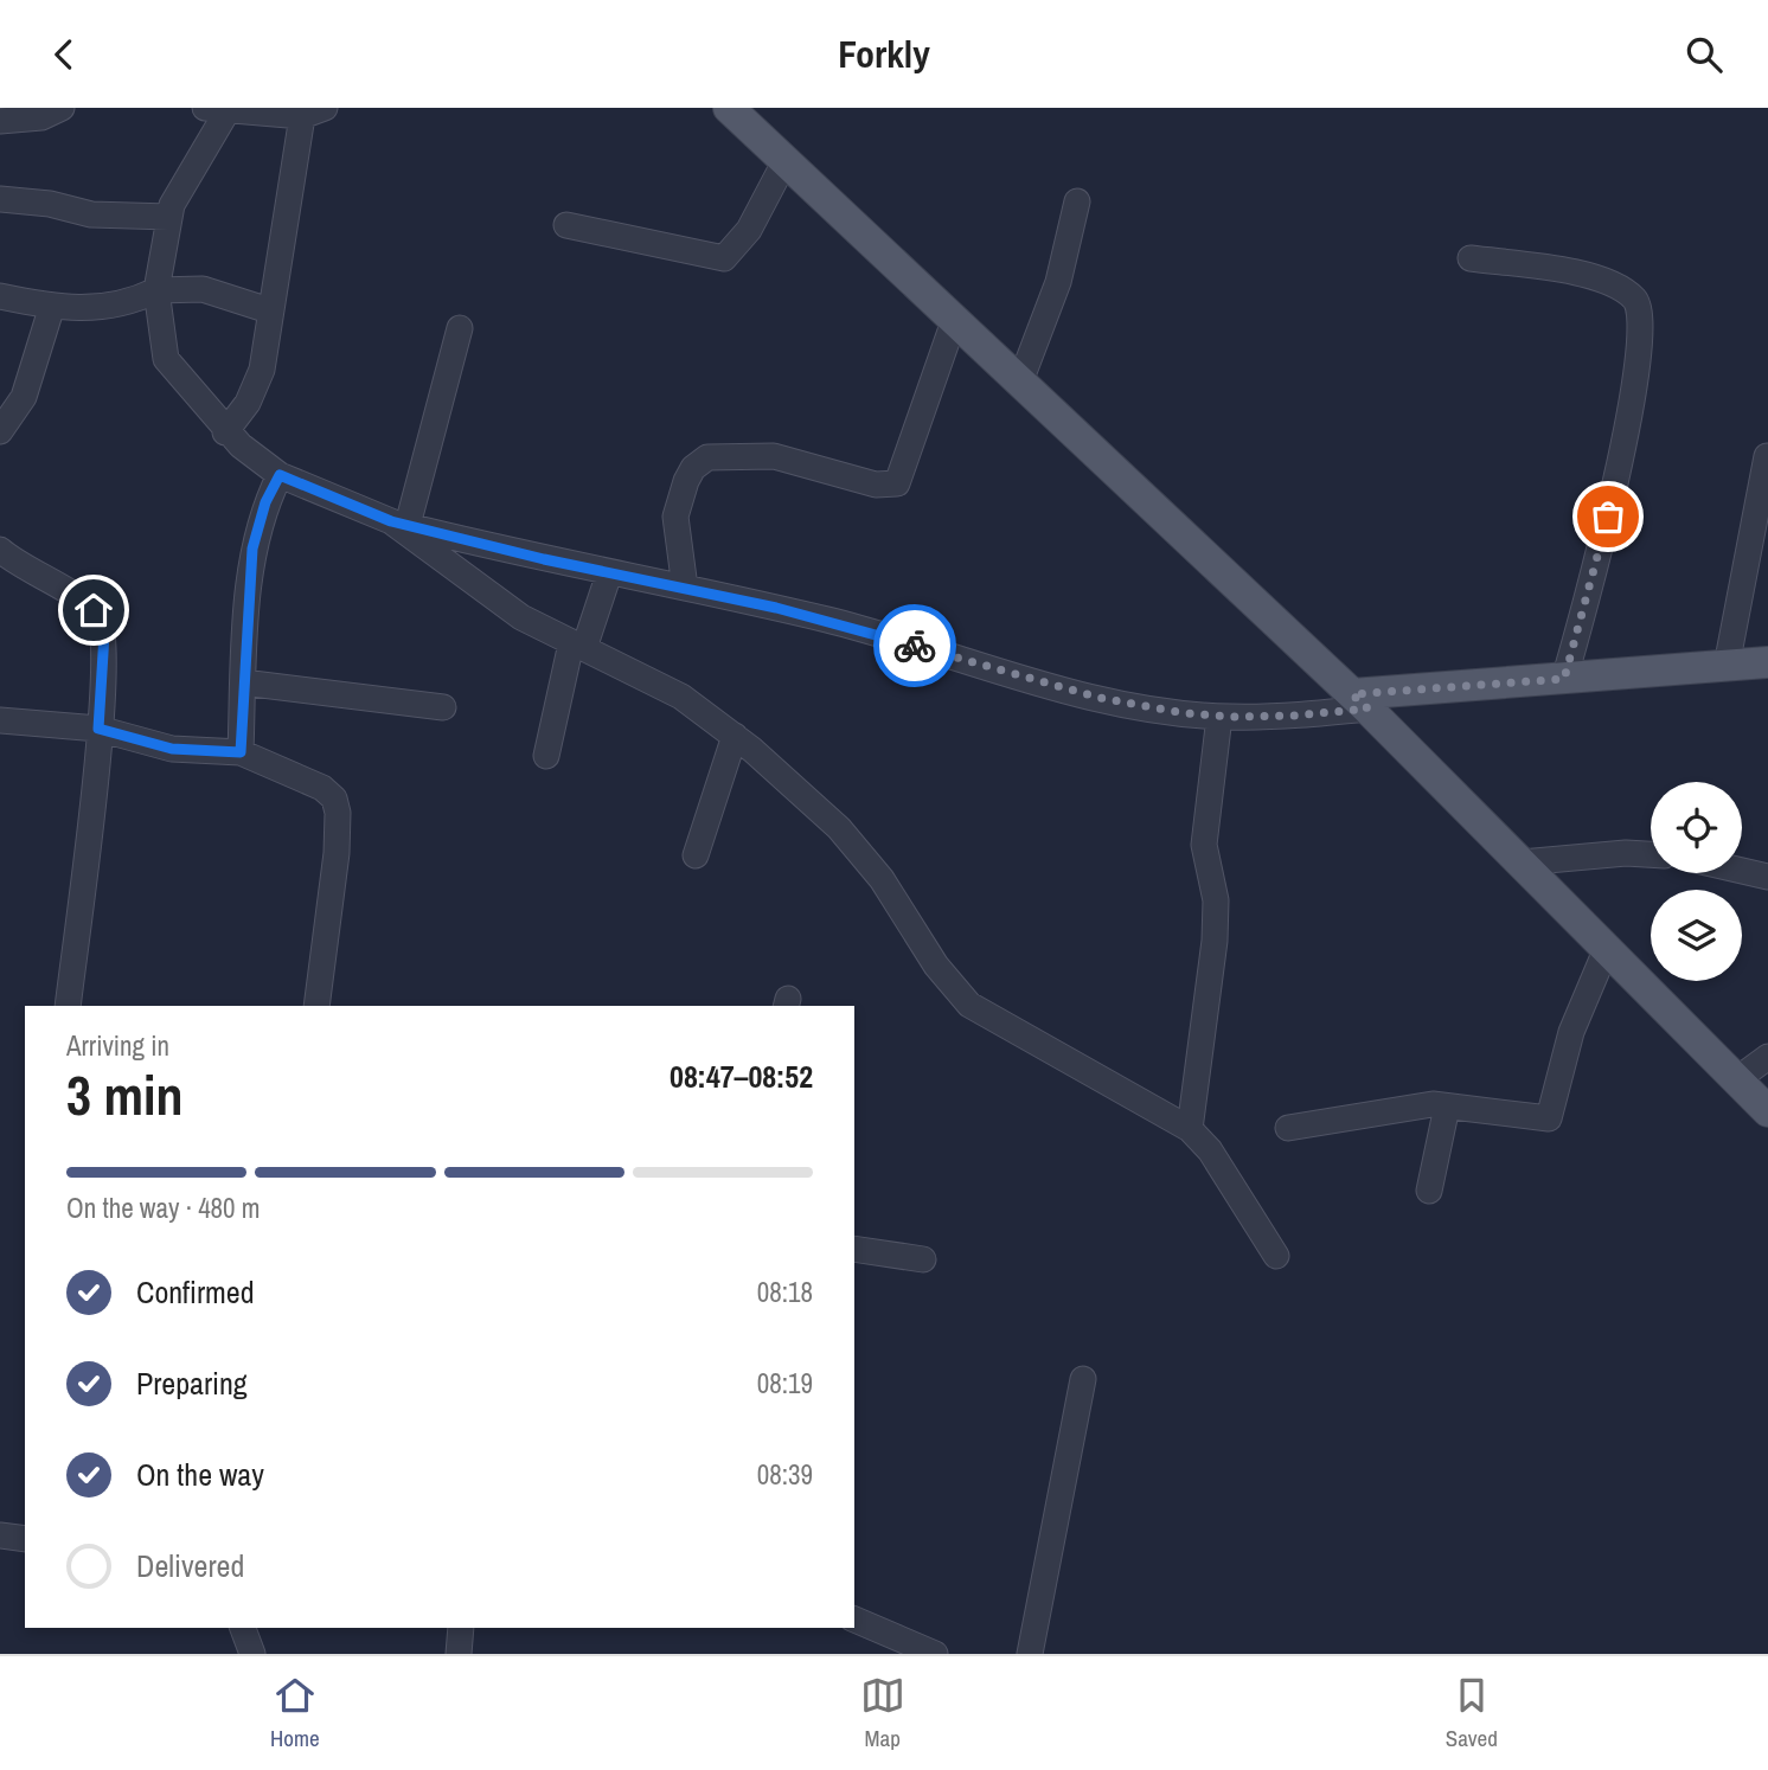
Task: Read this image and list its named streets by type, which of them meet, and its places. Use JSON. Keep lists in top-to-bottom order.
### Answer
{
  "page": {
    "header": "Forkly",
    "heading": ["3 min", "Arriving in", "08:47–08:52"],
    "bar": "On the way · 480 m",
    "list": [
      ["Confirmed", "08:18"],
      ["Preparing", "08:19"],
      ["On the way", "08:39"],
      "Delivered"
    ],
    "tabs": ["Home", "Map", "Saved"]
  }
}
